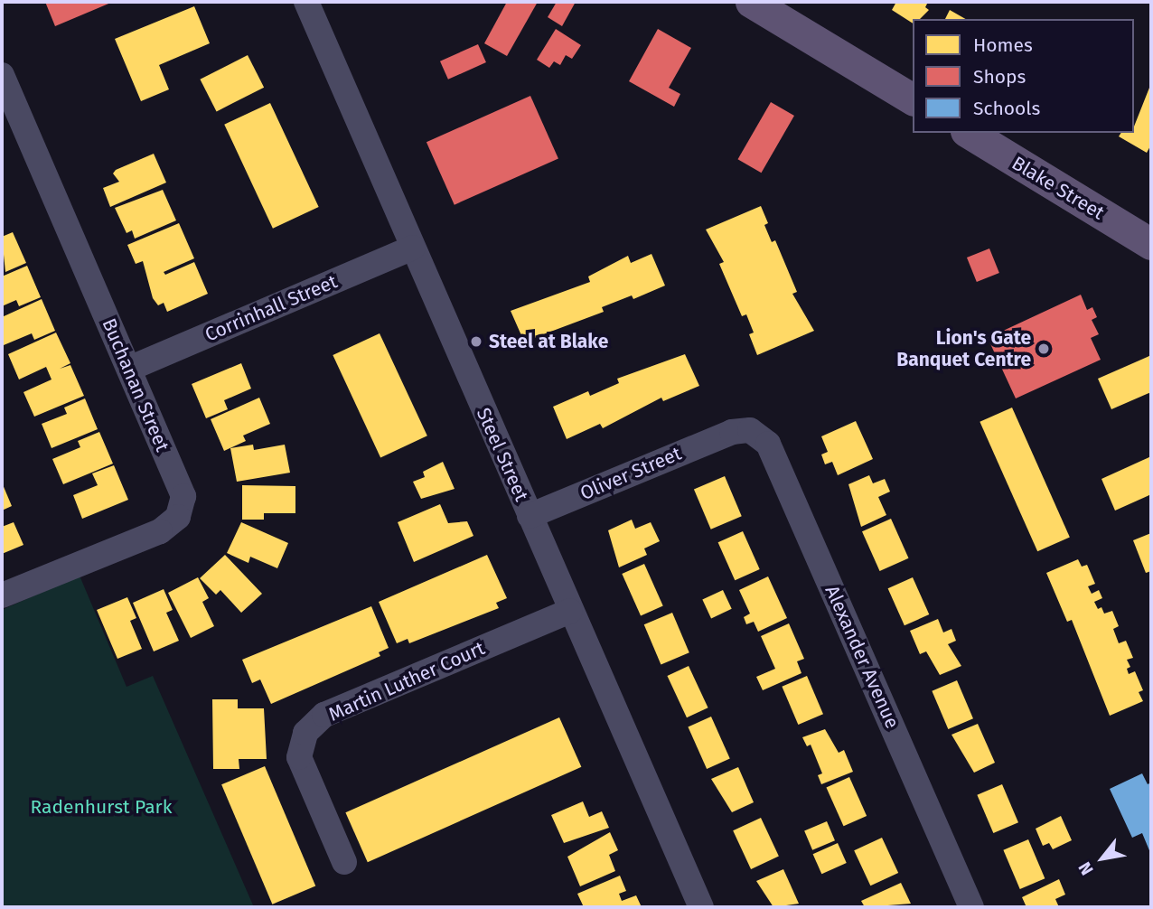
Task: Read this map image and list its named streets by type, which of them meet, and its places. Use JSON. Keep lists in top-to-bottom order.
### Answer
{
  "streets": {
    "main road": ["Blake Street"],
    "street": [
      "Corrinhall Street",
      "Buchanan Street",
      "Steel Street",
      "Oliver Street",
      "Alexander Avenue",
      "Martin Luther Court"
    ]
  },
  "crossings": [
    ["Corrinhall Street", "Buchanan Street"],
    ["Corrinhall Street", "Steel Street"],
    ["Steel Street", "Oliver Street"],
    ["Steel Street", "Martin Luther Court"],
    ["Oliver Street", "Alexander Avenue"]
  ],
  "parks": ["Radenhurst Park"],
  "places": ["Steel at Blake", "Lion's Gate Banquet Centre"],
  "legend": ["Homes", "Shops", "Schools"],
  "north": "bottom left"
}
